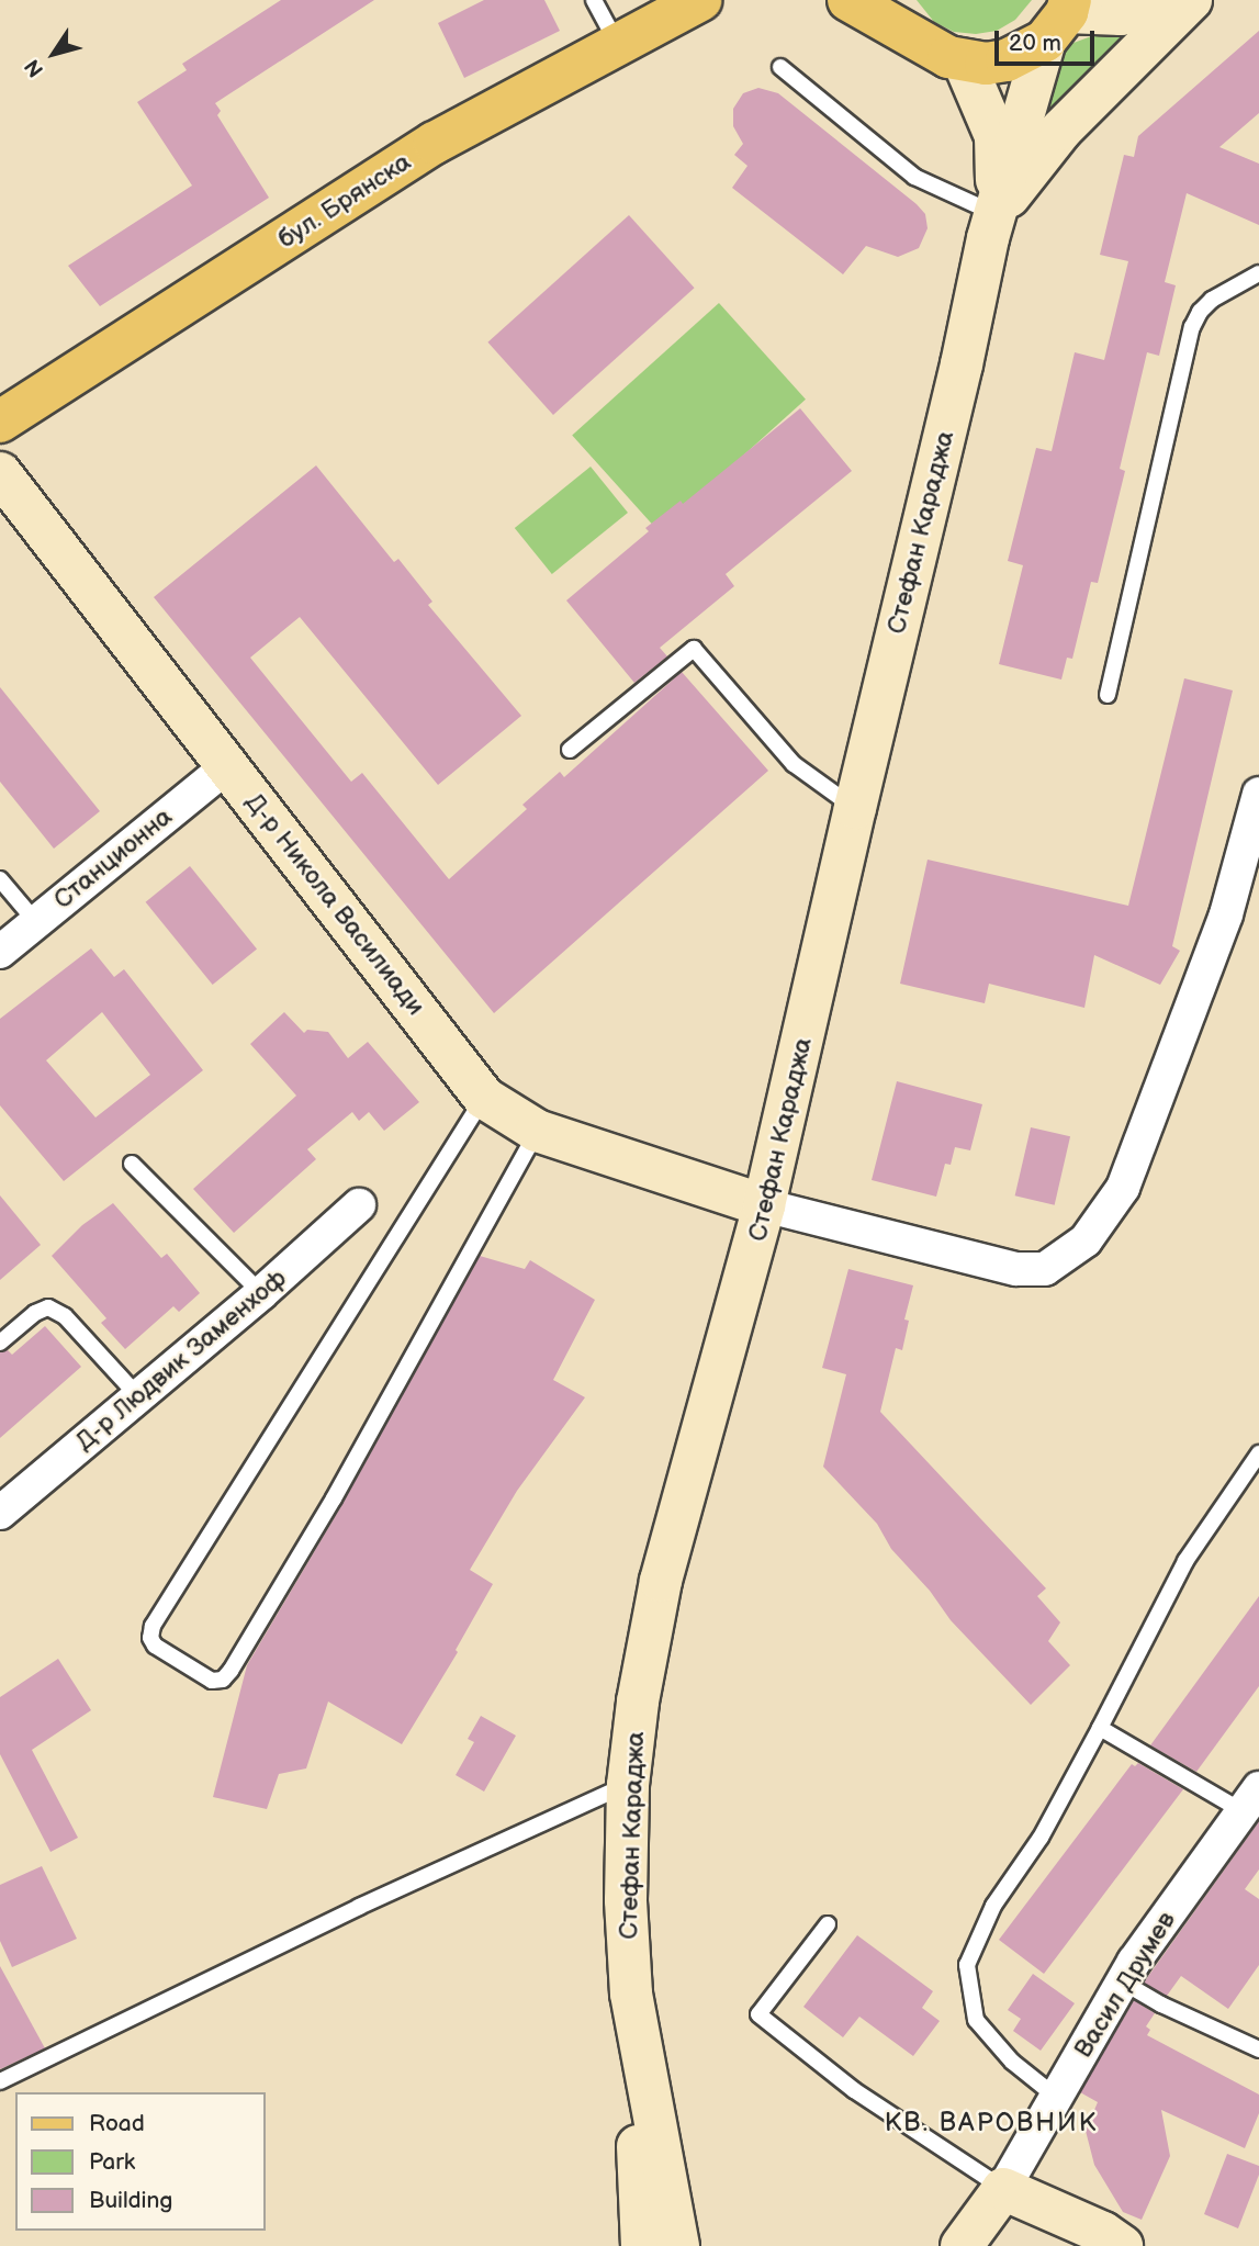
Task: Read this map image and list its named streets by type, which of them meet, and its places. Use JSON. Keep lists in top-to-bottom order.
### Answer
{
  "streets": {
    "main road": [
      "бул. Брянска",
      "Стефан Караджа",
      "Д-р Никола Василиади",
      "Васил Друмев"
    ],
    "street": ["Станционна", "Д-р Людвик Заменхоф"]
  },
  "crossings": [
    ["Стефан Караджа", "Д-р Никола Василиади"],
    ["Станционна", "Д-р Никола Василиади"]
  ],
  "districts": ["КВ. ВАРОВНИК"],
  "legend": ["Road", "Park", "Building"],
  "scale_bar": "20 m",
  "north": "bottom left"
}
